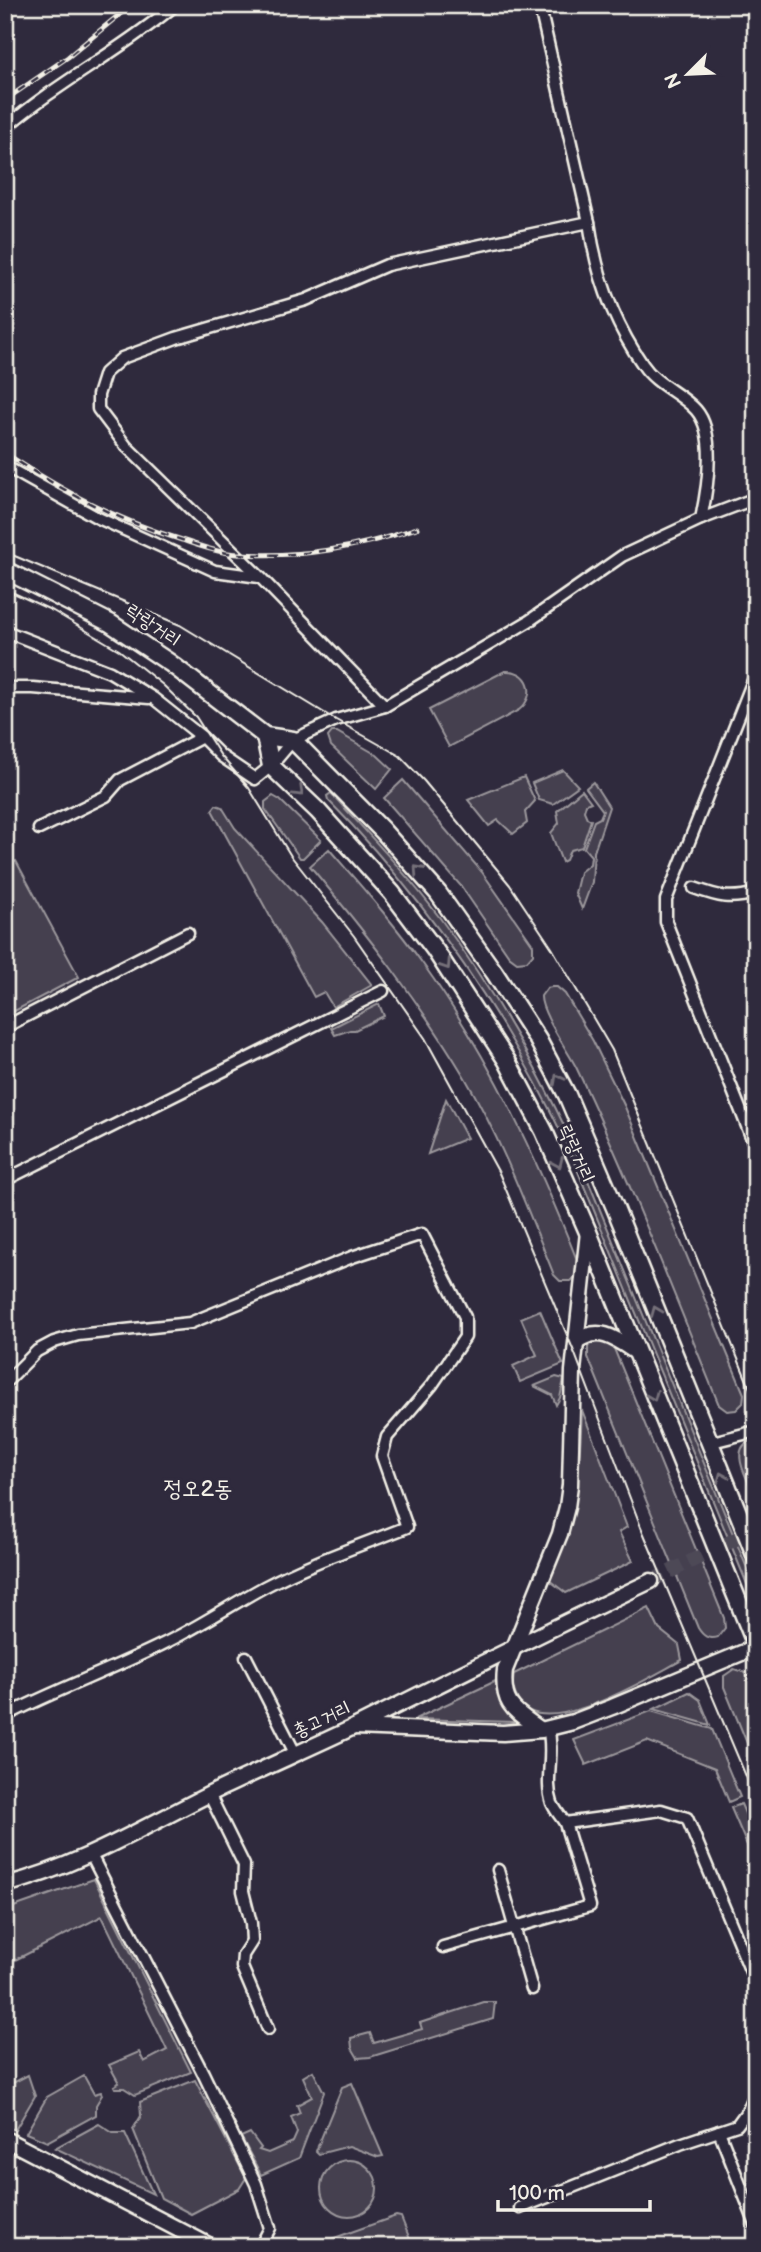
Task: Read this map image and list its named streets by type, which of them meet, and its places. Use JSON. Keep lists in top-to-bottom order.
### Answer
{
  "streets": {
    "main road": ["락랑거리", "총고거리"]
  },
  "districts": ["정오2동"],
  "scale_bar": "100 m",
  "north": "bottom left"
}
